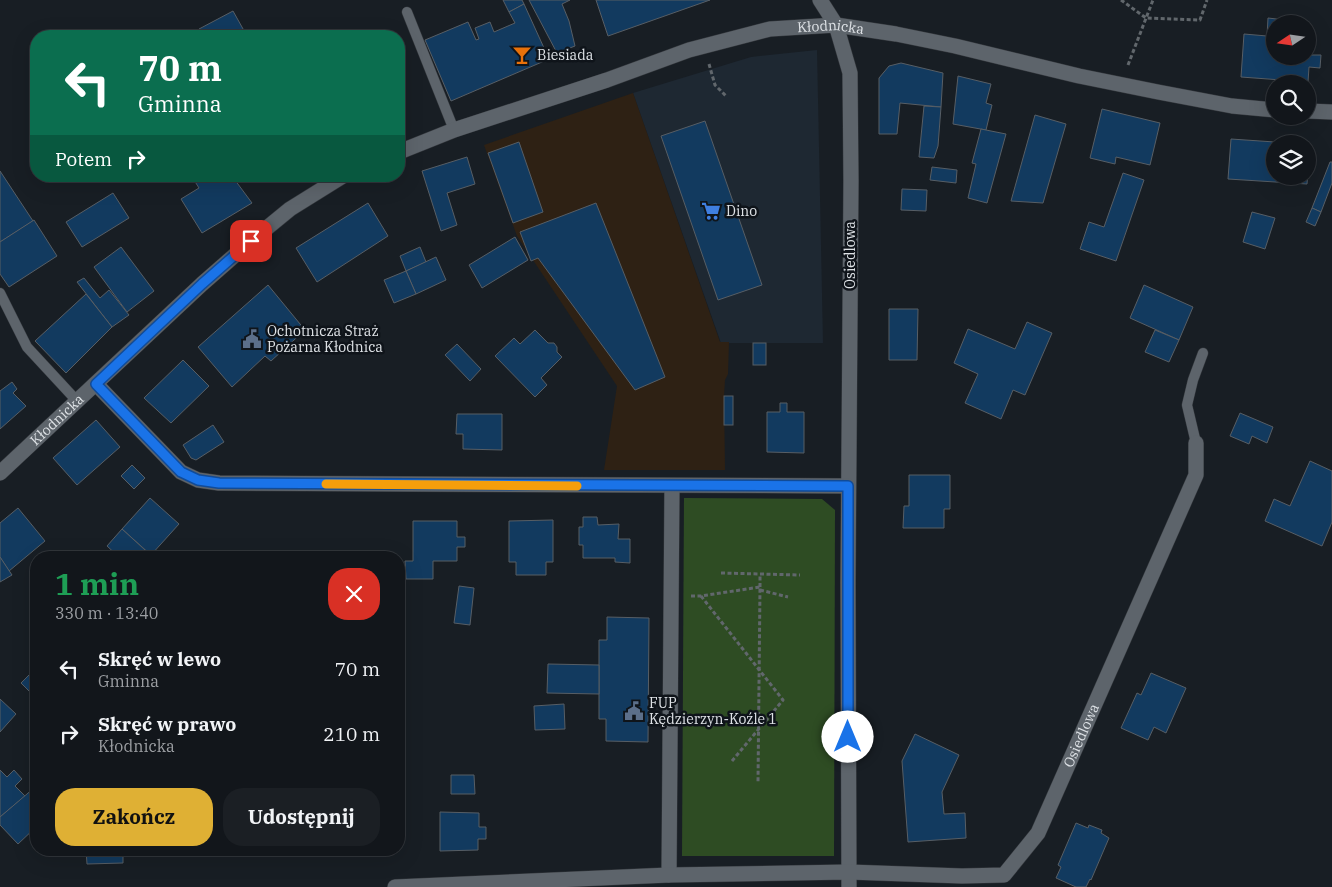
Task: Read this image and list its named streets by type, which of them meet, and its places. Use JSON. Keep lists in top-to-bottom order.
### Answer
{
  "streets": {
    "street": ["Kłodnicka", "Osiedlowa"]
  },
  "crossings": [
    ["Kłodnicka", "Osiedlowa"]
  ],
  "places": {
    "bar": ["Biesiada"],
    "supermarket": ["Dino"],
    "public building": ["Ochotnicza Straż Pożarna Kłodnica", "FUP Kędzierzyn-Koźle 1"]
  },
  "north": "left",
  "page": {
    "turn": ["70 m", "Gminna"],
    "then": "Potem",
    "heading": ["1 min", "330 m · 13:40"],
    "list": [
      {
        "name": "Skręć w lewo",
        "note": "Gminna",
        "value": "70 m"
      },
      {
        "name": "Skręć w prawo",
        "note": "Kłodnicka",
        "value": "210 m"
      }
    ],
    "buttons": ["Zakończ", "Udostępnij"]
  }
}
